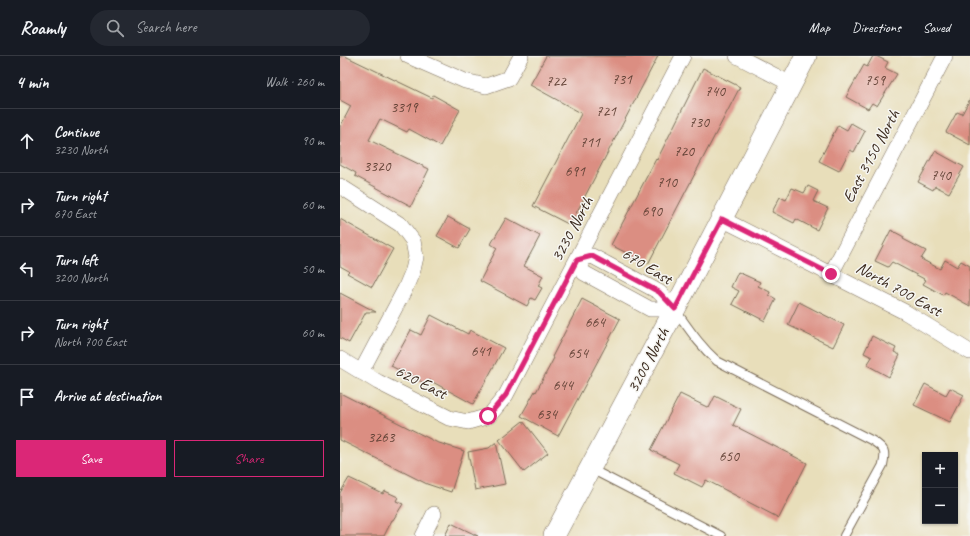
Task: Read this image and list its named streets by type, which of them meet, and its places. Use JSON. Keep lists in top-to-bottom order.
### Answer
{
  "streets": {
    "street": [
      "East 3150 North",
      "3230 North",
      "670 East",
      "North 700 East",
      "3200 North",
      "620 East"
    ]
  },
  "crossings": [
    ["East 3150 North", "North 700 East"],
    ["3230 North", "670 East"],
    ["3230 North", "620 East"],
    ["670 East", "3200 North"],
    ["North 700 East", "3200 North"]
  ],
  "house_numbers": [
    "731",
    "759",
    "722",
    "740",
    "3319",
    "721",
    "730",
    "711",
    "720",
    "3320",
    "691",
    "740",
    "710",
    "690",
    "664",
    "641",
    "654",
    "644",
    "634",
    "3263",
    "650"
  ],
  "page": {
    "header": "Roamly",
    "search": "Search here",
    "nav": ["Map", "Directions", "Saved"],
    "heading": ["4 min", "Walk · 260 m"],
    "list": [
      ["Continue", "3230 North", "90 m"],
      ["Turn right", "670 East", "60 m"],
      ["Turn left", "3200 North", "50 m"],
      ["Turn right", "North 700 East", "60 m"],
      "Arrive at destination"
    ],
    "buttons": ["Save", "Share"],
    "map_buttons": ["+", "−"]
  }
}
